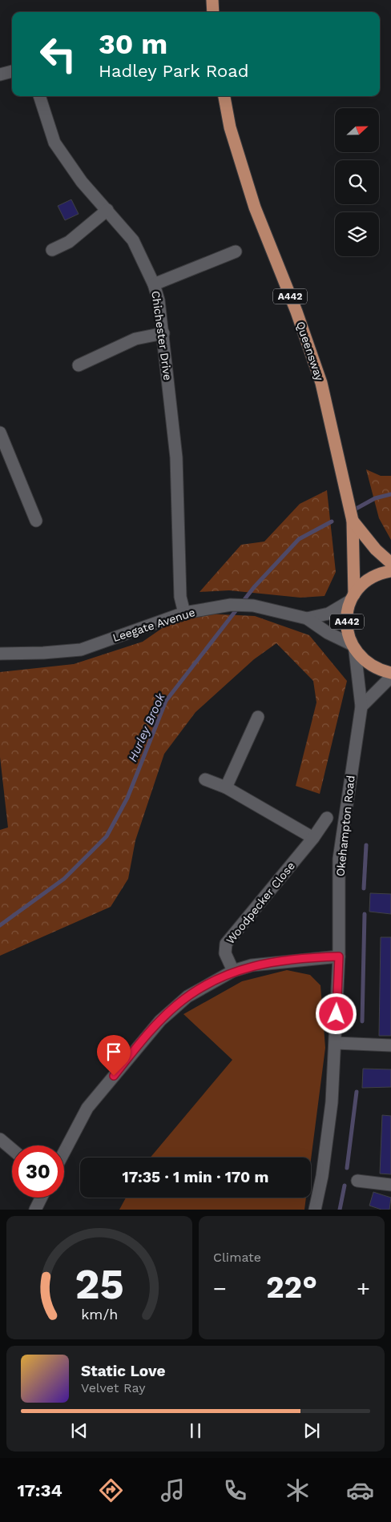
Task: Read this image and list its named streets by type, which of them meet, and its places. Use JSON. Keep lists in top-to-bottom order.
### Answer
{
  "streets": {
    "main road": ["A442", "Queensway"],
    "street": [
      "Chichester Drive",
      "Leegate Avenue",
      "Okehampton Road",
      "Woodpecker Close"
    ]
  },
  "crossings": [
    ["A442", "Queensway"],
    ["A442", "Leegate Avenue"],
    ["A442", "Okehampton Road"],
    ["Chichester Drive", "Leegate Avenue"],
    ["Leegate Avenue", "Okehampton Road"]
  ],
  "water": ["Hurley Brook"],
  "north": "right",
  "page": {
    "turn": ["30 m", "Hadley Park Road"],
    "limit": "30",
    "trip": "17:35 · 1 min · 170 m",
    "tile": "Climate",
    "heat": ["−", "22°", "+"],
    "song": ["Static Love", "Velvet Ray"],
    "tabs": "17:34",
    "gauge": ["25", "km/h"]
  }
}
